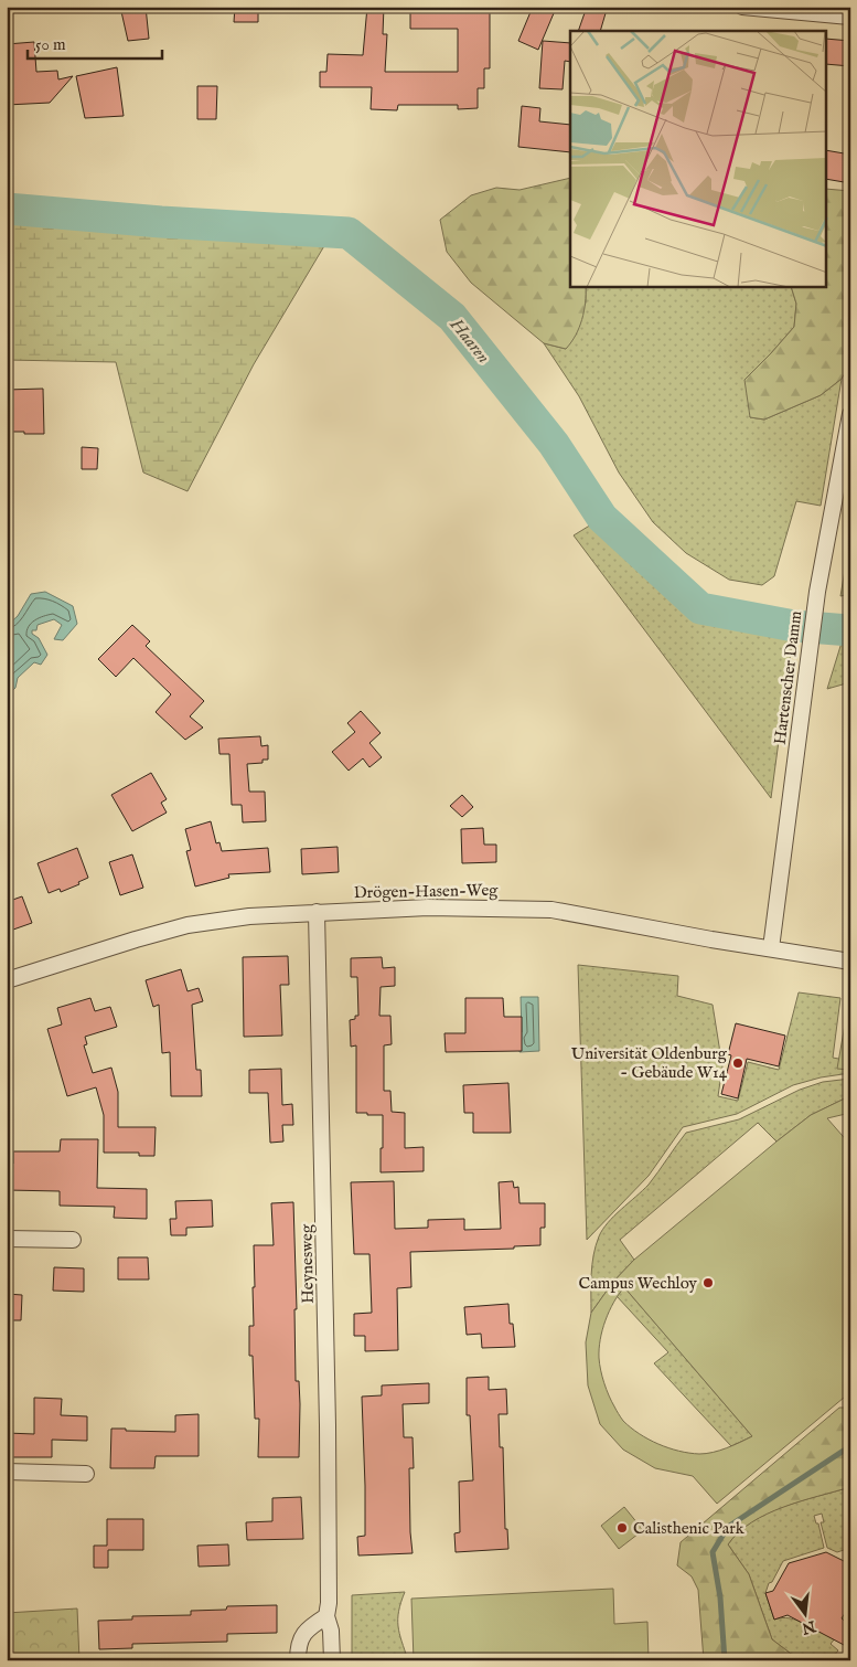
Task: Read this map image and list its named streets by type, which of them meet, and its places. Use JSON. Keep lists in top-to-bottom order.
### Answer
{
  "streets": {
    "street": ["Hartenscher Damm", "Drögen-Hasen-Weg", "Heynesweg"]
  },
  "crossings": [
    ["Hartenscher Damm", "Drögen-Hasen-Weg"],
    ["Drögen-Hasen-Weg", "Heynesweg"]
  ],
  "water": ["Haaren"],
  "places": ["Universität Oldenburg - Gebäude W14", "Campus Wechloy", "Calisthenic Park"],
  "scale_bar": "50 m",
  "north": "bottom"
}
